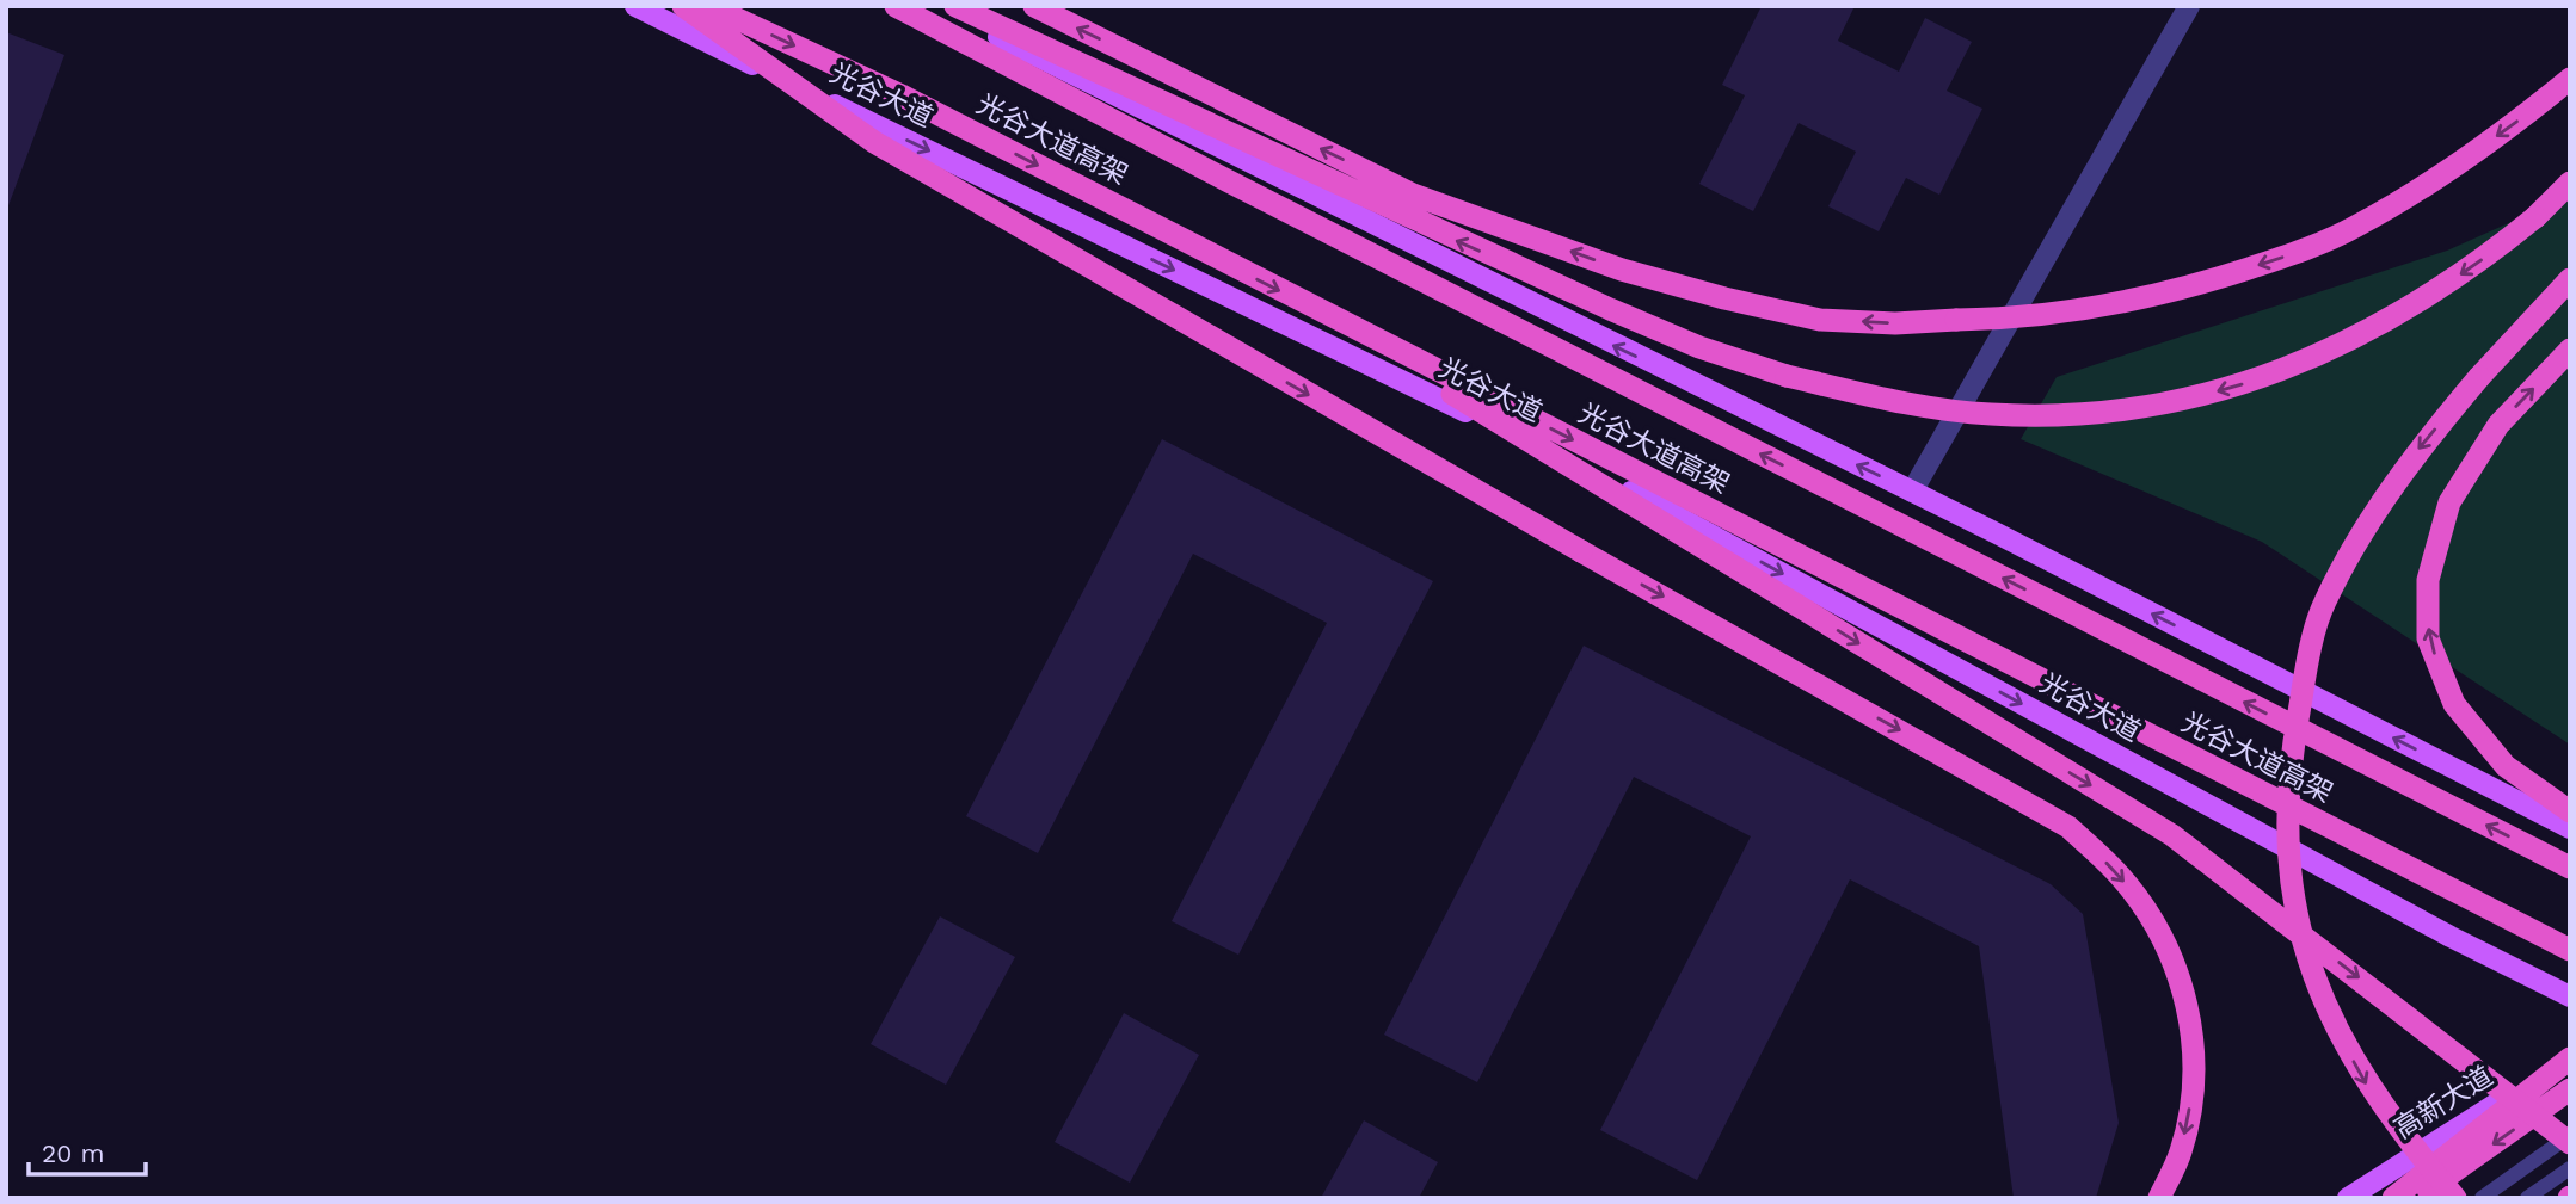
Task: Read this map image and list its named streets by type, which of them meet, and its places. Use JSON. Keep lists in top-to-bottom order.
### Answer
{
  "streets": {
    "highway": ["光谷大道高架"],
    "main road": ["光谷大道", "高新大道"]
  },
  "scale_bar": "20 m"
}
